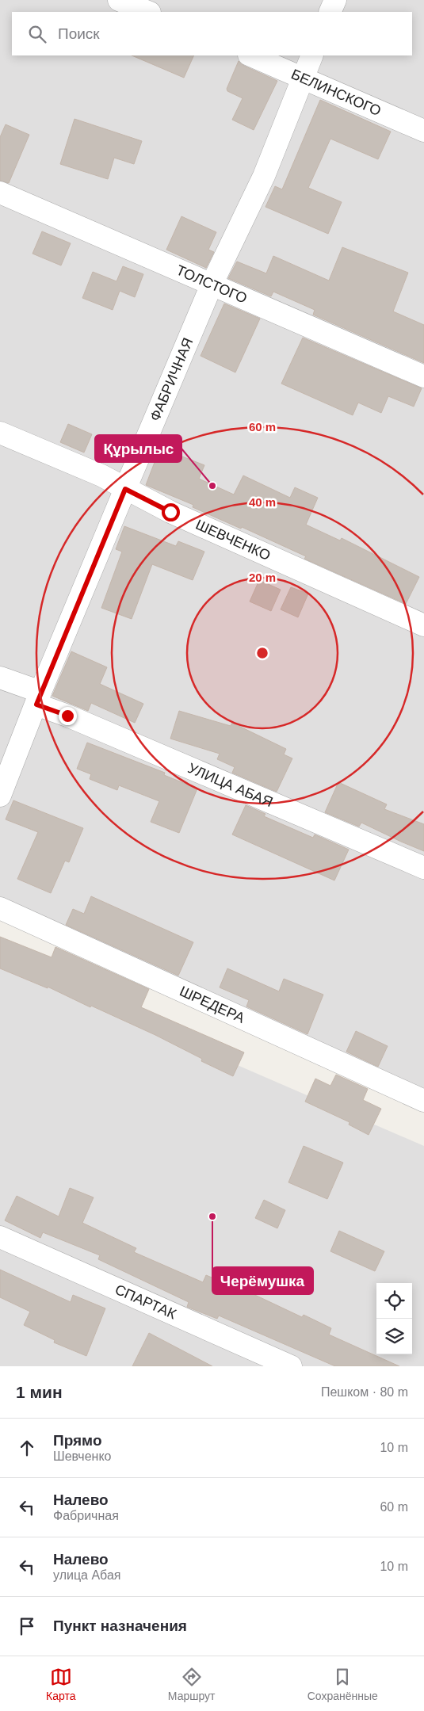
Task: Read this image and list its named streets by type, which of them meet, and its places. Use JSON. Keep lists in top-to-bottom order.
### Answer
{
  "streets": {
    "street": [
      "БЕЛИНСКОГО",
      "ТОЛСТОГО",
      "ФАБРИЧНАЯ",
      "ШЕВЧЕНКО",
      "УЛИЦА АБАЯ",
      "ШРЕДЕРА",
      "СПАРТАК"
    ]
  },
  "crossings": [
    ["БЕЛИНСКОГО", "ФАБРИЧНАЯ"],
    ["ТОЛСТОГО", "ФАБРИЧНАЯ"],
    ["ФАБРИЧНАЯ", "ШЕВЧЕНКО"],
    ["ФАБРИЧНАЯ", "УЛИЦА АБАЯ"]
  ],
  "places": ["Құрылыс", "Черёмушка"],
  "page": {
    "search": "Поиск",
    "heading": ["1 мин", "Пешком · 80 m"],
    "list": [
      ["Прямо", "Шевченко", "10 m"],
      ["Налево", "Фабричная", "60 m"],
      ["Налево", "улица Абая", "10 m"],
      "Пункт назначения"
    ],
    "nav": ["Карта", "Маршрут", "Сохранённые"]
  },
  "rings": ["60 m", "40 m", "20 m"]
}
